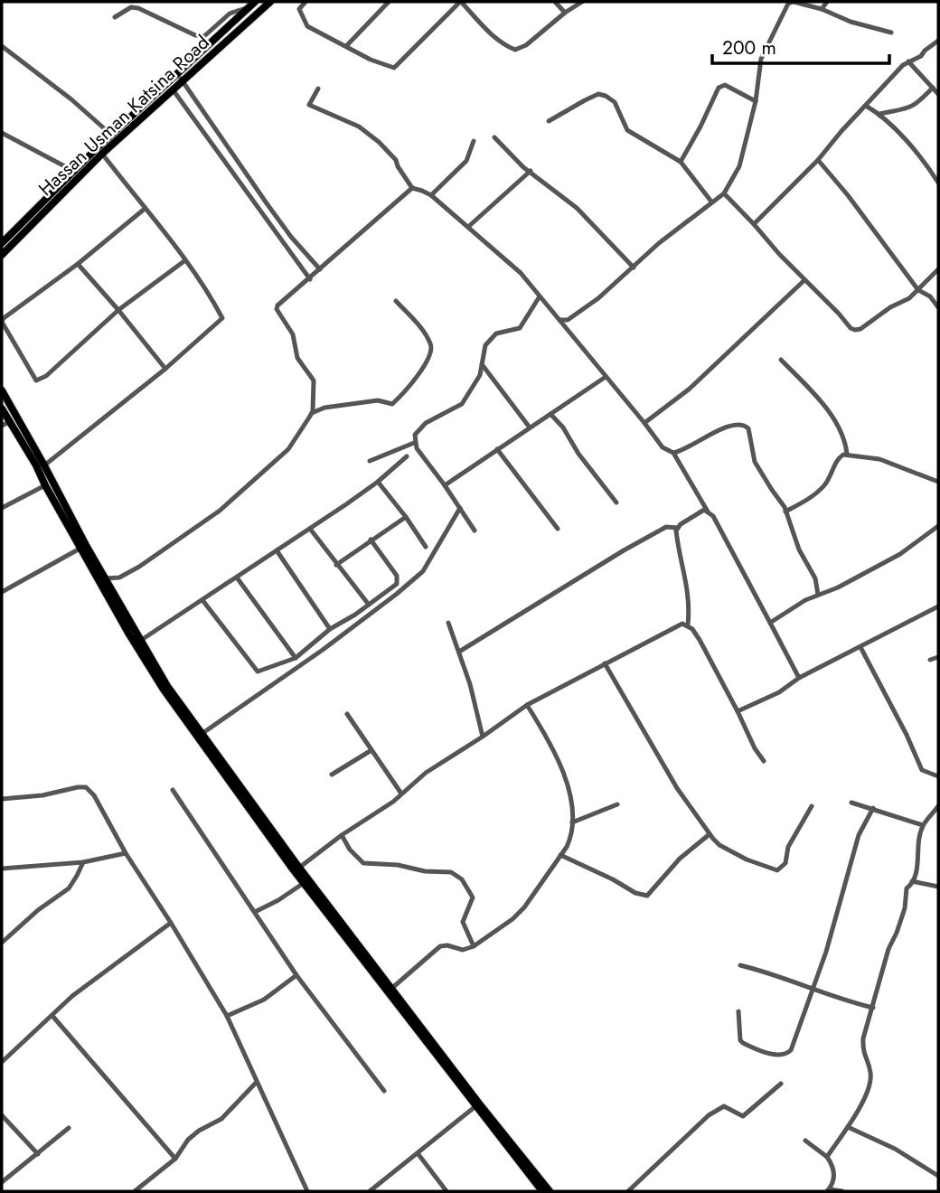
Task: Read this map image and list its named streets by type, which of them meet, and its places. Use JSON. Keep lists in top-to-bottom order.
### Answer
{
  "streets": {
    "main road": ["Hassan Usman Katsina Road"]
  },
  "scale_bar": "200 m"
}
